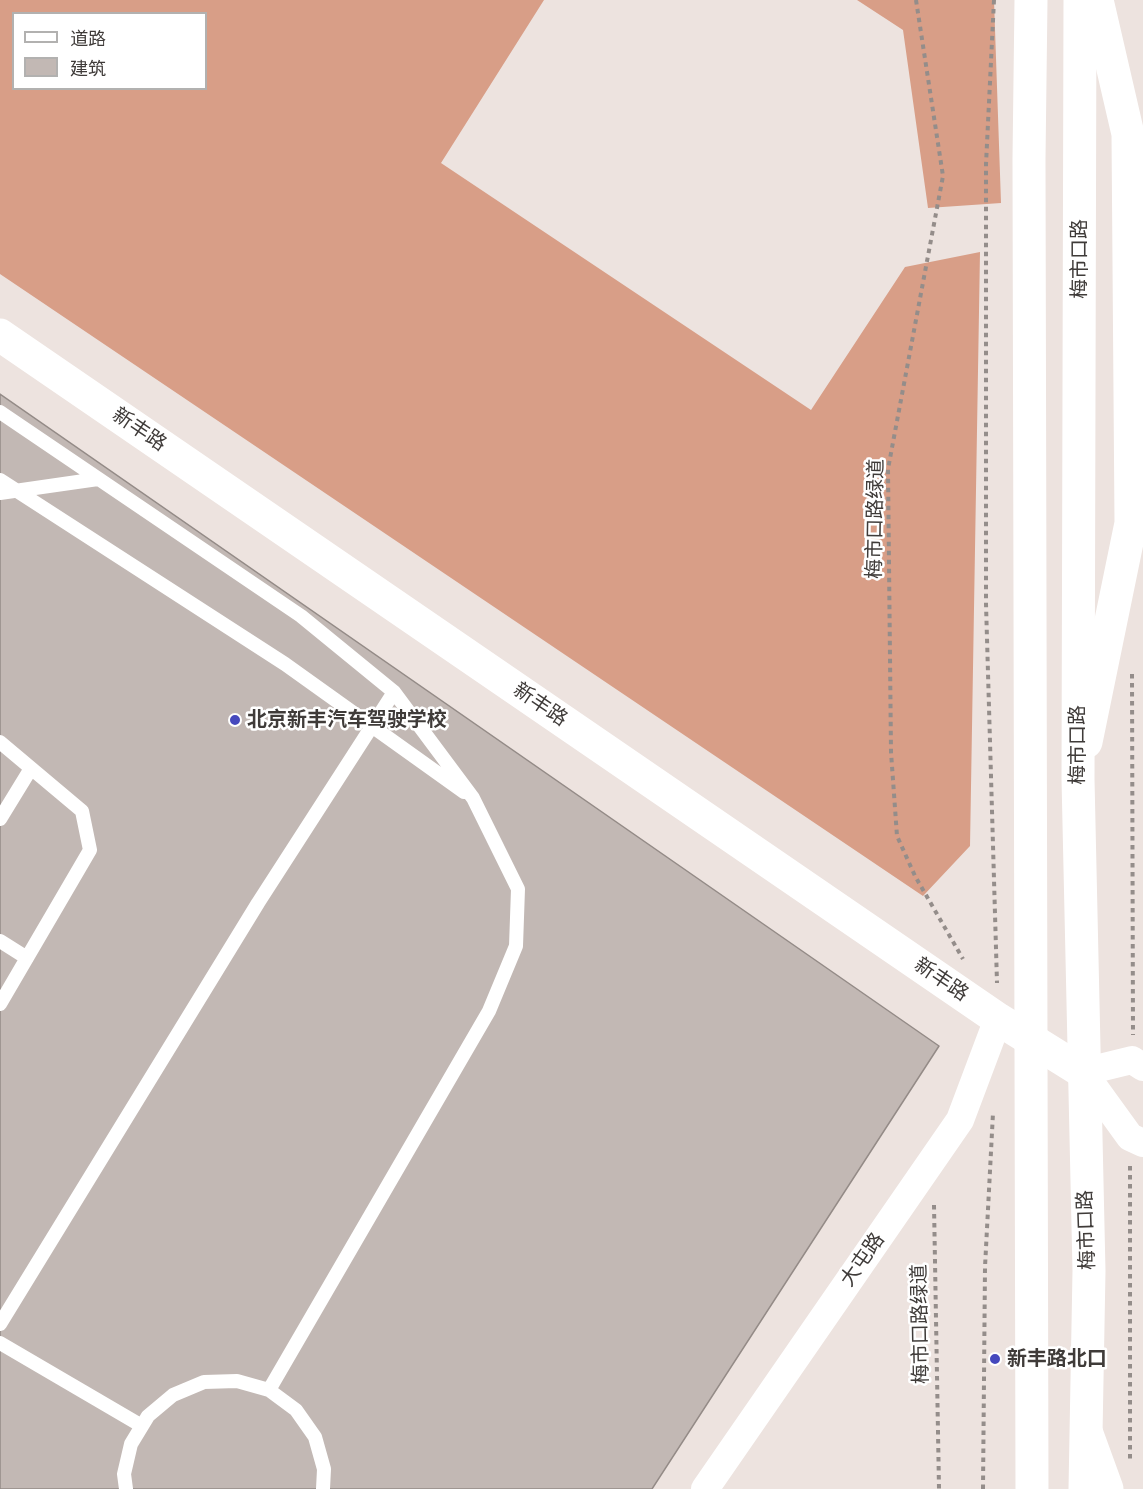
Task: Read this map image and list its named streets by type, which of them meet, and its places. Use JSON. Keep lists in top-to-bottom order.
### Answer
{
  "streets": {
    "main road": ["梅市口路", "新丰路"],
    "street": ["大屯路"],
    "path": ["梅市口路绿道"]
  },
  "crossings": [
    ["梅市口路", "新丰路"],
    ["新丰路", "大屯路"],
    ["梅市口路绿道", "大屯路"]
  ],
  "places": ["北京新丰汽车驾驶学校", "新丰路北口"],
  "legend": ["道路", "建筑"]
}
